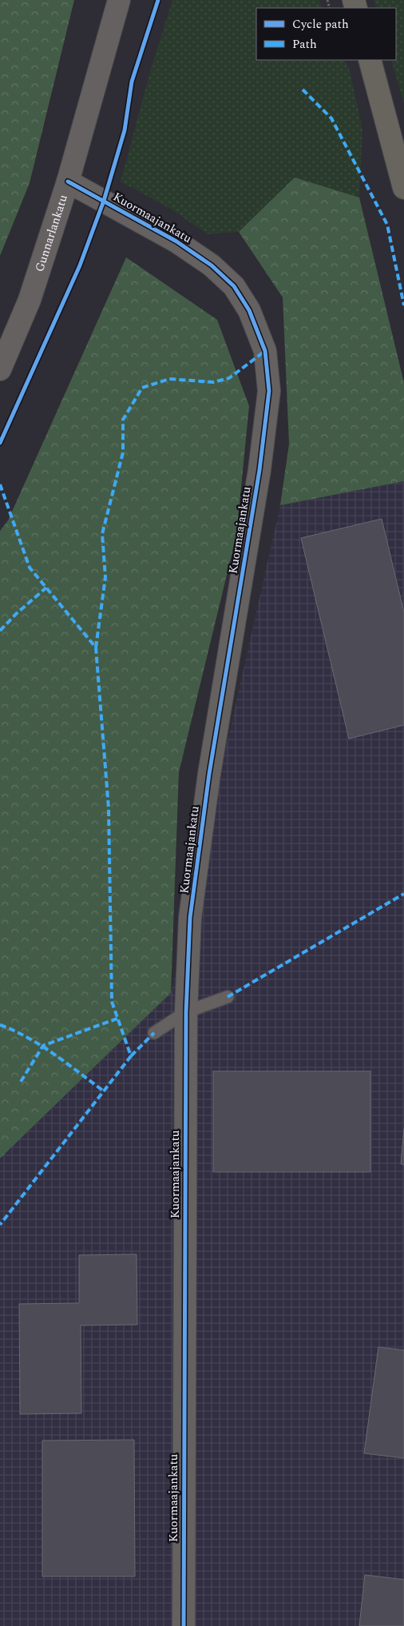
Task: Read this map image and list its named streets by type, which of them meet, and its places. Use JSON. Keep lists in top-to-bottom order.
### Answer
{
  "streets": {
    "street": ["Kuormaajankatu", "Gunnarlankatu"]
  },
  "crossings": [
    ["Kuormaajankatu", "Gunnarlankatu"]
  ],
  "legend": ["Cycle path", "Path"]
}
